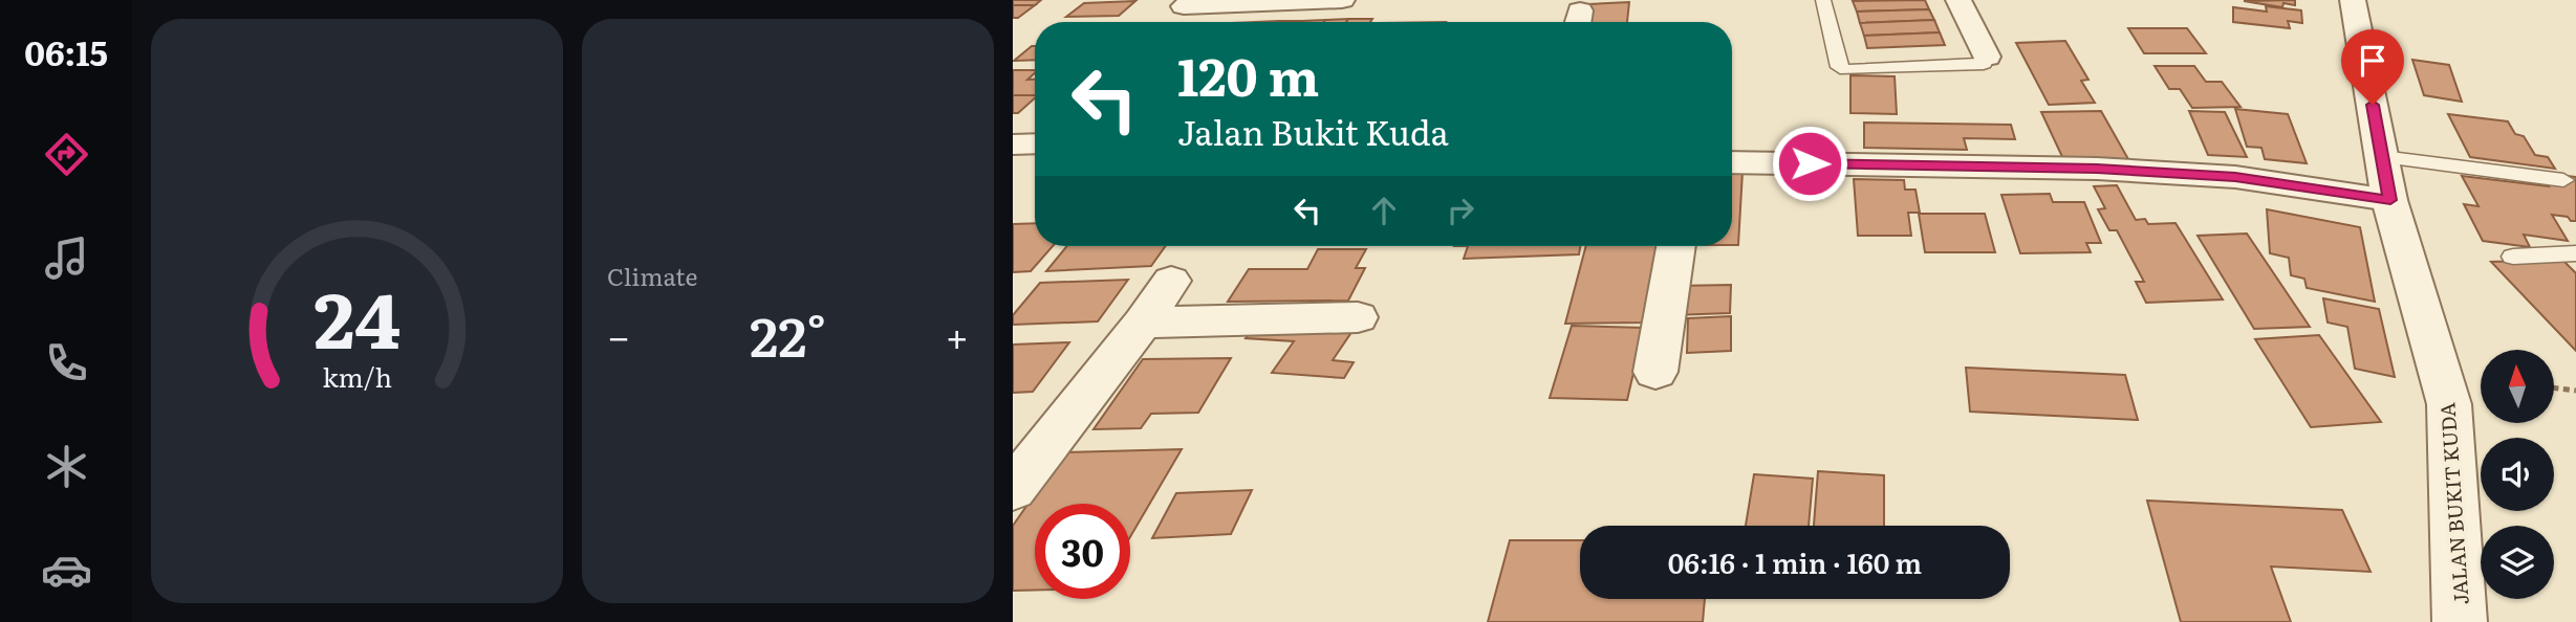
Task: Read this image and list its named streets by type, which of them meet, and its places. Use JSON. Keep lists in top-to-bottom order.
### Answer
{
  "streets": {
    "street": ["JALAN BUKIT KUDA"]
  },
  "north": "top",
  "page": {
    "tabs": "06:15",
    "tile": "Climate",
    "turn": ["120 m", "Jalan Bukit Kuda"],
    "heat": ["−", "22°", "+"],
    "limit": "30",
    "trip": "06:16 · 1 min · 160 m",
    "gauge": ["24", "km/h"]
  }
}
